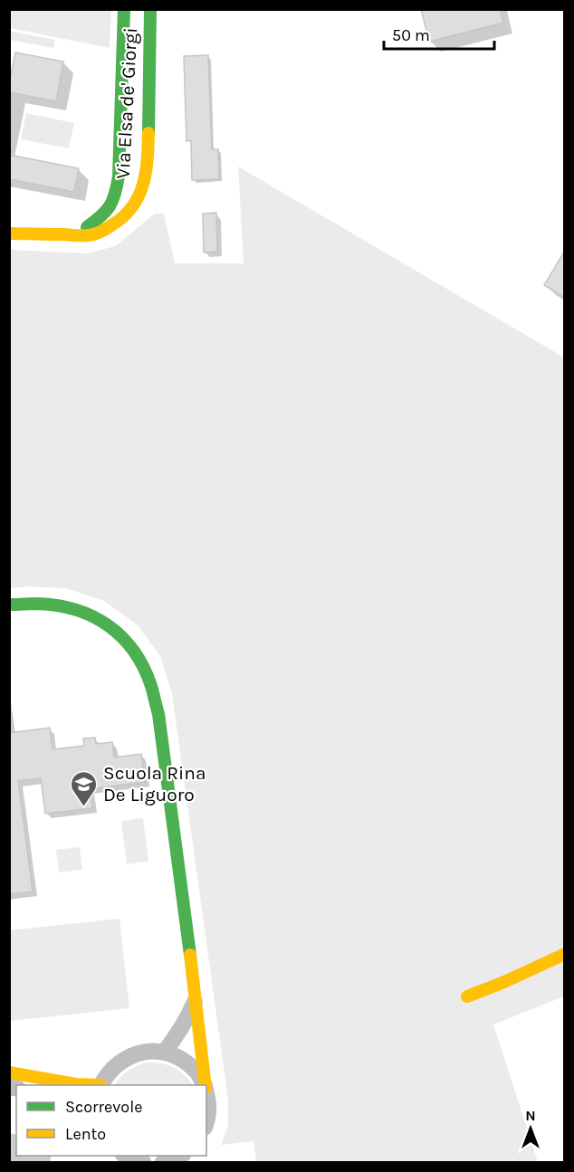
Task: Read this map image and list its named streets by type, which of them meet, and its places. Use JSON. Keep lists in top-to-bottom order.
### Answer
{
  "streets": {
    "street": ["Via Elsa de' Giorgi"]
  },
  "places": {
    "school or university": ["Scuola Rina De Liguoro"]
  },
  "legend": ["Scorrevole", "Lento"],
  "scale_bar": "50 m",
  "north": "top"
}
